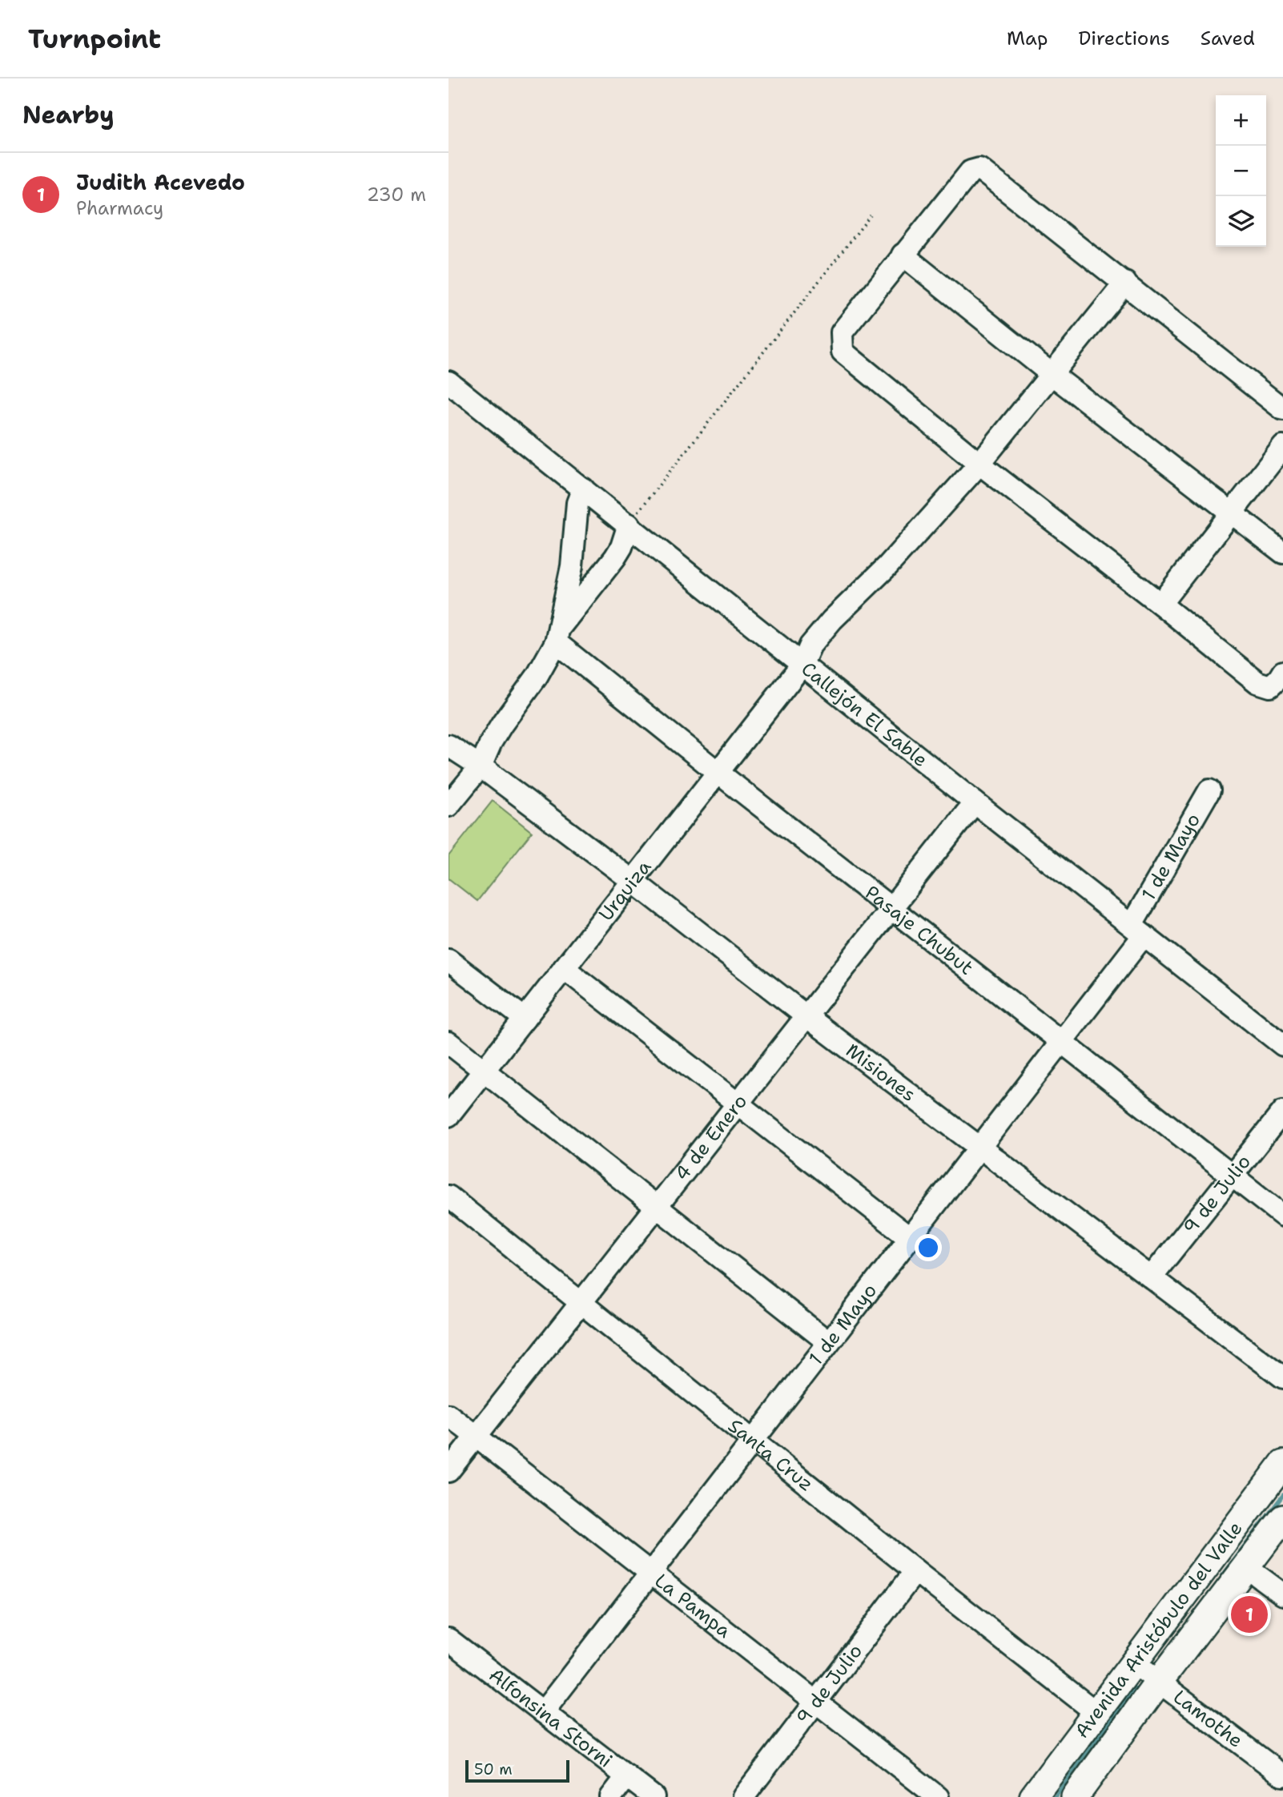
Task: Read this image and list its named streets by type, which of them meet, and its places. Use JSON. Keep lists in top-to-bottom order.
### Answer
{
  "streets": {
    "main road": ["Avenida Aristóbulo del Valle"],
    "street": [
      "Callejón El Sable",
      "1 de Mayo",
      "Urquiza",
      "Pasaje Chubut",
      "Misiones",
      "4 de Enero",
      "9 de Julio",
      "Santa Cruz",
      "La Pampa",
      "Alfonsina Storni",
      "Lamothe"
    ]
  },
  "crossings": [
    ["Callejón El Sable", "1 de Mayo"],
    ["Callejón El Sable", "Urquiza"],
    ["Callejón El Sable", "4 de Enero"],
    ["1 de Mayo", "Pasaje Chubut"],
    ["1 de Mayo", "Misiones"],
    ["1 de Mayo", "Santa Cruz"],
    ["1 de Mayo", "La Pampa"],
    ["1 de Mayo", "Alfonsina Storni"],
    ["Urquiza", "Pasaje Chubut"],
    ["Urquiza", "Misiones"],
    ["Pasaje Chubut", "4 de Enero"],
    ["Pasaje Chubut", "9 de Julio"],
    ["Misiones", "4 de Enero"],
    ["Misiones", "9 de Julio"],
    ["4 de Enero", "Santa Cruz"],
    ["4 de Enero", "La Pampa"],
    ["9 de Julio", "Santa Cruz"],
    ["9 de Julio", "La Pampa"],
    ["Santa Cruz", "Avenida Aristóbulo del Valle"],
    ["Avenida Aristóbulo del Valle", "Lamothe"]
  ],
  "scale_bar": "50 m",
  "page": {
    "header": "Turnpoint",
    "nav": ["Map", "Directions", "Saved"],
    "heading": "Nearby",
    "map_buttons": ["+", "−"],
    "list": [
      {
        "mark": "1",
        "name": "Judith Acevedo",
        "note": "Pharmacy",
        "value": "230 m"
      }
    ],
    "pins": "1",
    "scale": "50 m"
  }
}
